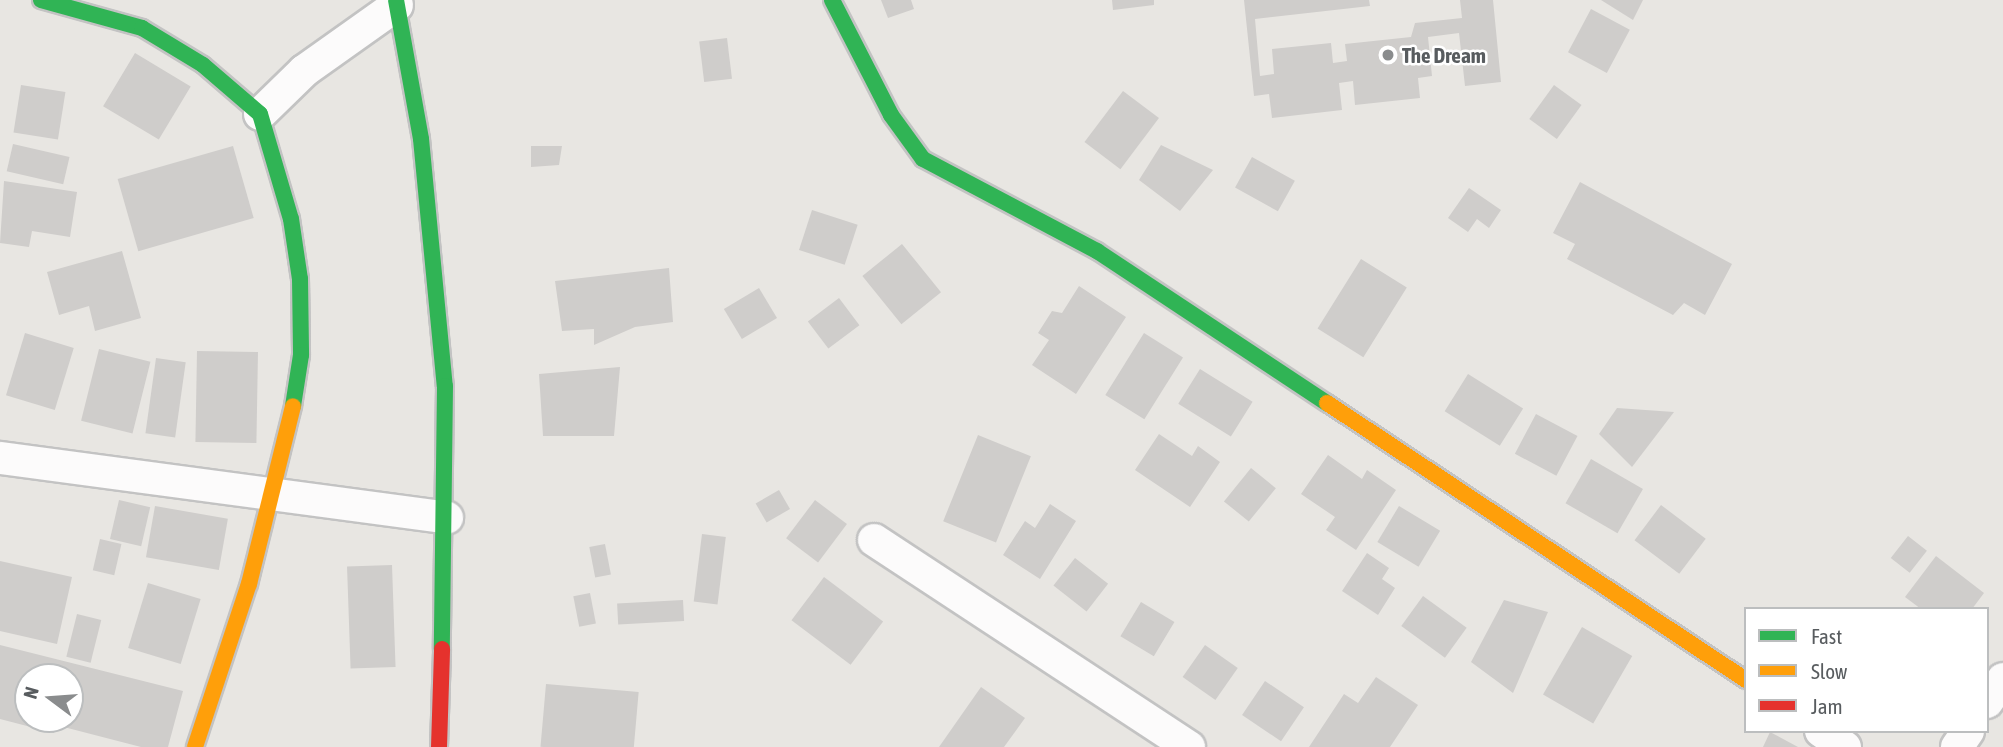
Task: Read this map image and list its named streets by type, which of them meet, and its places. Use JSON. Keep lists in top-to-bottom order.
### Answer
{
  "places": ["The Dream"],
  "legend": ["Fast", "Slow", "Jam"],
  "north": "left"
}
